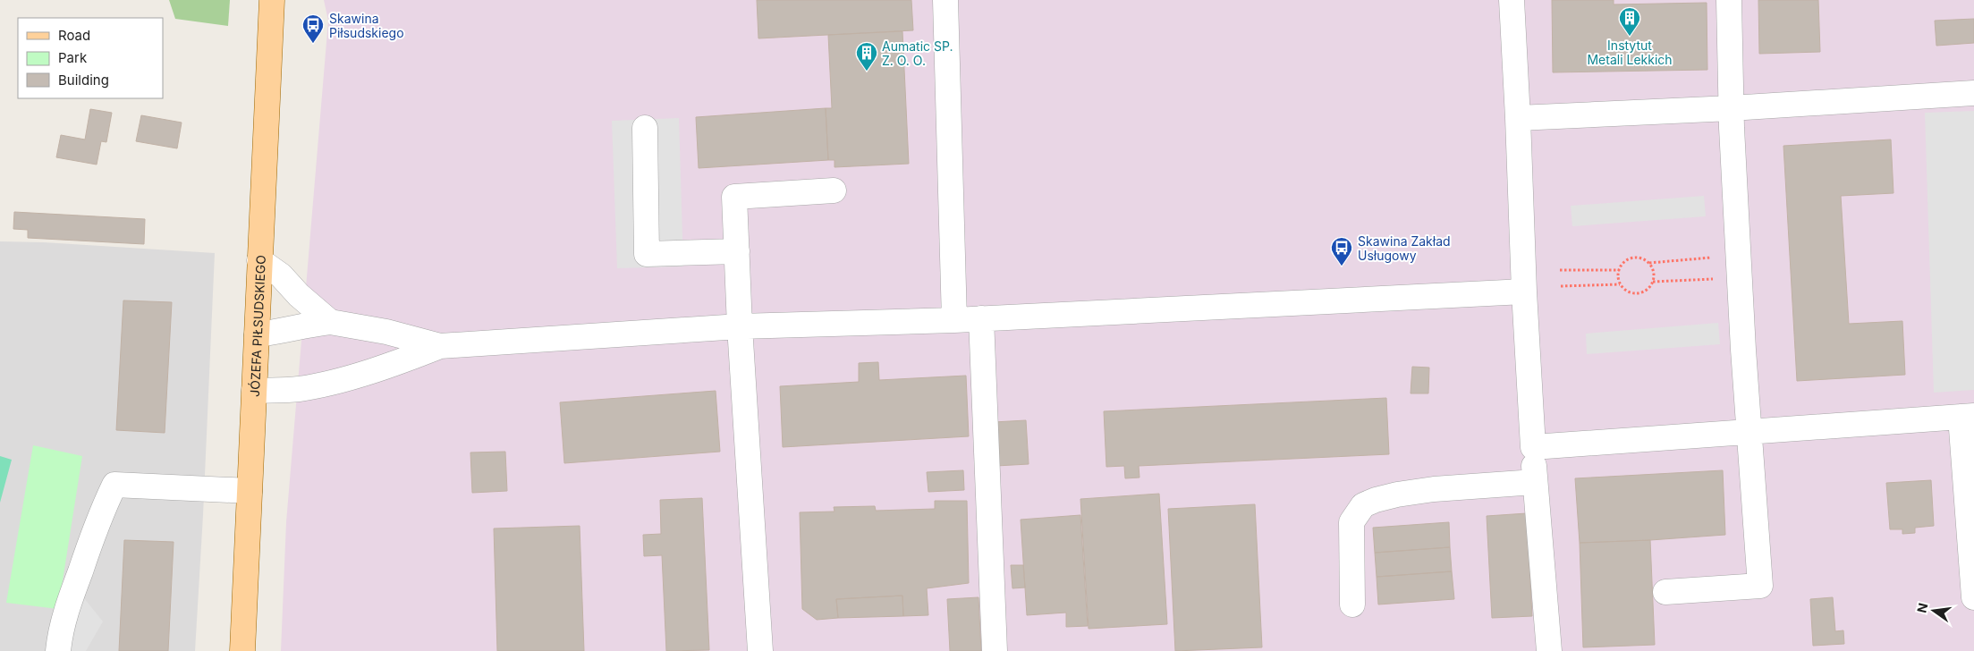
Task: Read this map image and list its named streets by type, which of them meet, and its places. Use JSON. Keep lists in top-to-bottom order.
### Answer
{
  "streets": {
    "main road": ["JÓZEFA PIŁSUDSKIEGO"]
  },
  "places": {
    "building": ["Instytut Metali Lekkich", "Aumatic SP. Z. O. O."],
    "bus stop": ["Skawina Piłsudskiego", "Skawina Zakład Usługowy"]
  },
  "legend": ["Road", "Park", "Building"],
  "north": "left"
}
